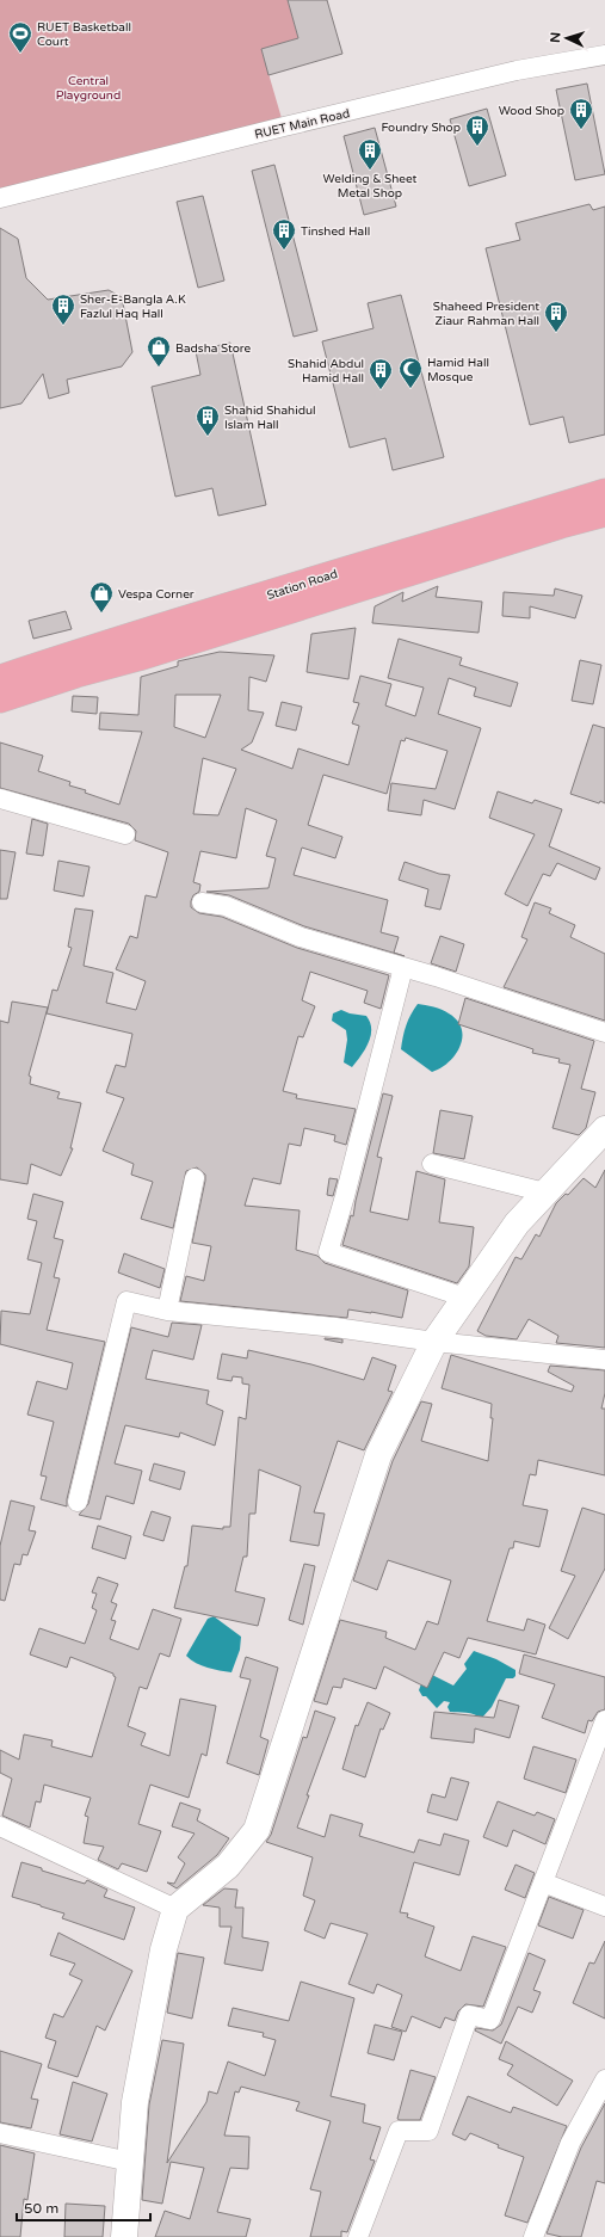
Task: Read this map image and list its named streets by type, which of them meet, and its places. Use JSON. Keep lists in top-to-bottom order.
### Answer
{
  "streets": {
    "main road": ["Station Road"],
    "street": ["RUET Main Road"]
  },
  "parks": ["Central Playground"],
  "places": {
    "sports": ["RUET Basketball Court"],
    "building": [
      "Wood Shop",
      "Foundry Shop",
      "Welding & Sheet Metal Shop",
      "Tinshed Hall",
      "Sher-E-Bangla A.K Fazlul Haq Hall",
      "Shaheed President Ziaur Rahman Hall",
      "Shahid Abdul Hamid Hall",
      "Shahid Shahidul Islam Hall"
    ],
    "shop": ["Badsha Store", "Vespa Corner"],
    "mosque": ["Hamid Hall Mosque"]
  },
  "scale_bar": "50 m",
  "north": "left"
}
